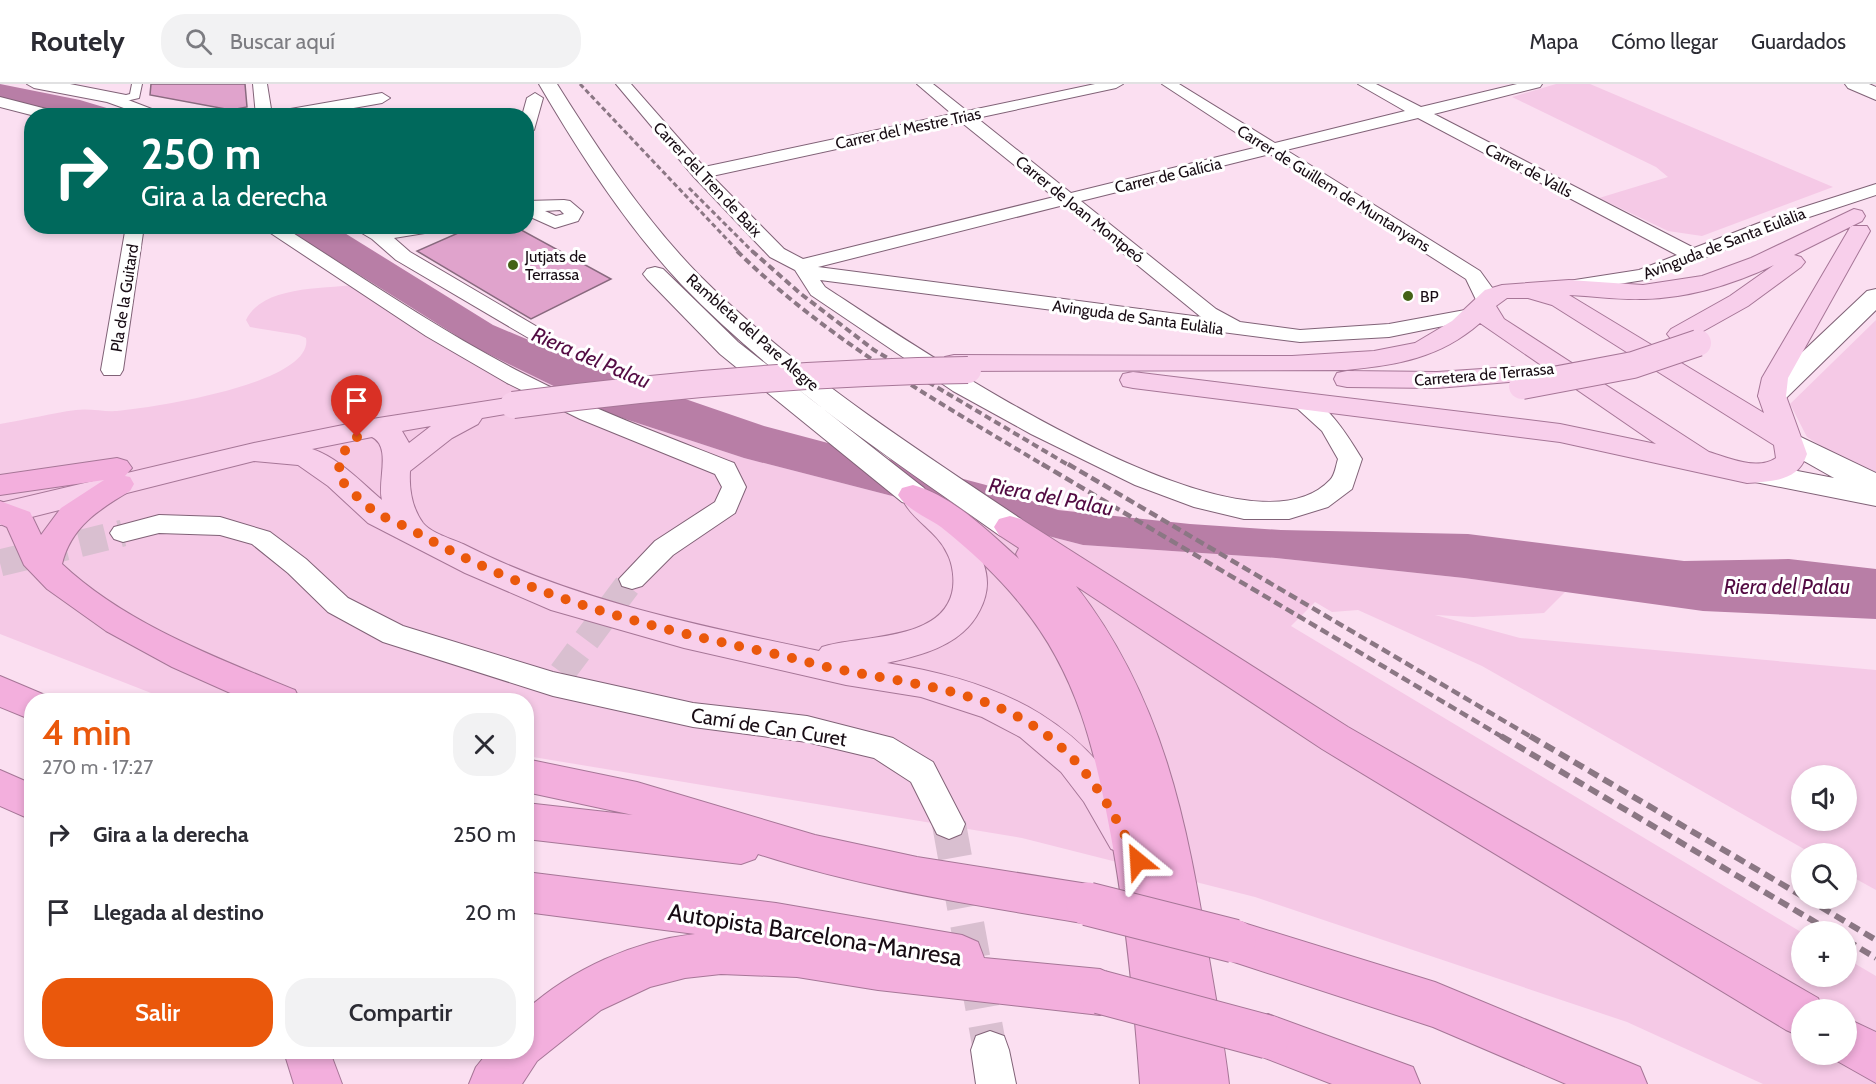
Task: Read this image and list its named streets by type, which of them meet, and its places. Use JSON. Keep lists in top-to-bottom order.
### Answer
{
  "streets": {
    "highway": ["Autopista Barcelona-Manresa"],
    "main road": ["Rambleta del Pare Alegre", "Carretera de Terrassa"],
    "street": [
      "Carrer del Mestre Trias",
      "Carrer de Valls",
      "Carrer de Galícia",
      "Carrer del Tren de Baix",
      "Carrer de Guillem de Muntanyans",
      "Carrer de Joan Montpeó",
      "Avinguda de Santa Eulàlia",
      "Pla de la Guitard",
      "Camí de Can Curet"
    ]
  },
  "crossings": [
    ["Carrer del Mestre Trias", "Carrer del Tren de Baix"],
    ["Carrer del Mestre Trias", "Carrer de Joan Montpeó"],
    ["Carrer de Valls", "Carrer de Galícia"],
    ["Carrer de Valls", "Avinguda de Santa Eulàlia"],
    ["Carrer de Galícia", "Carrer del Tren de Baix"],
    ["Carrer de Galícia", "Carrer de Guillem de Muntanyans"],
    ["Carrer de Galícia", "Carrer de Joan Montpeó"],
    ["Carrer de Galícia", "Avinguda de Santa Eulàlia"],
    ["Carrer del Tren de Baix", "Avinguda de Santa Eulàlia"],
    ["Carrer de Guillem de Muntanyans", "Avinguda de Santa Eulàlia"],
    ["Carrer de Joan Montpeó", "Avinguda de Santa Eulàlia"]
  ],
  "water": ["Riera del Palau"],
  "places": ["Jutjats de Terrassa", "BP"],
  "page": {
    "header": "Routely",
    "search": "Buscar aquí",
    "nav": ["Mapa", "Cómo llegar", "Guardados"],
    "turn": ["250 m", "Gira a la derecha"],
    "heading": ["4 min", "270 m · 17:27"],
    "map_buttons": ["+", "−"],
    "list": [
      {
        "name": "Gira a la derecha",
        "value": "250 m"
      },
      {
        "name": "Llegada al destino",
        "value": "20 m"
      }
    ],
    "buttons": ["Salir", "Compartir"]
  }
}
